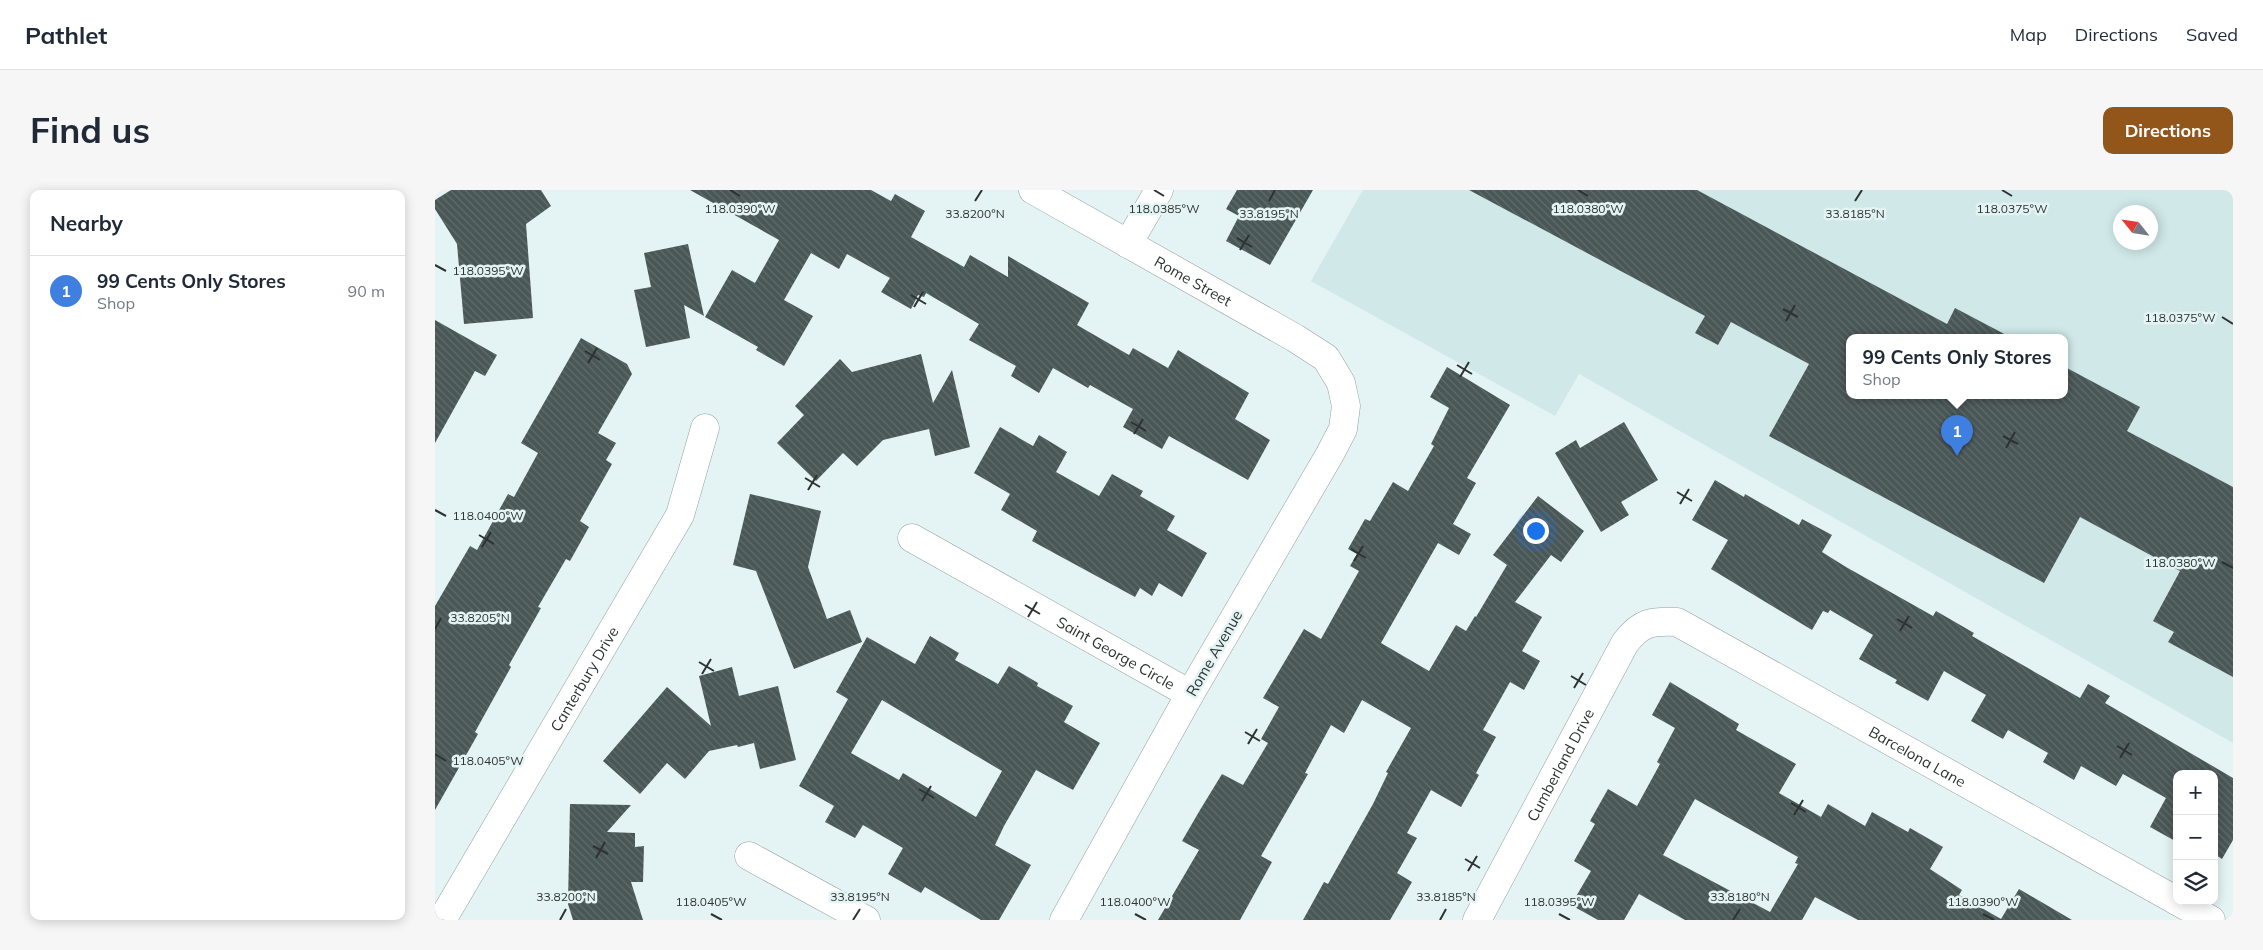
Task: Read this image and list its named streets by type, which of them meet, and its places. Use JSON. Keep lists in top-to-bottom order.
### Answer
{
  "streets": {
    "street": [
      "Rome Street",
      "Saint George Circle",
      "Rome Avenue",
      "Canterbury Drive",
      "Barcelona Lane",
      "Cumberland Drive"
    ]
  },
  "crossings": [
    ["Rome Street", "Rome Avenue"],
    ["Saint George Circle", "Rome Avenue"],
    ["Barcelona Lane", "Cumberland Drive"]
  ],
  "north": "top left",
  "page": {
    "header": "Pathlet",
    "nav": ["Map", "Directions", "Saved"],
    "buttons": "Directions",
    "title": "Find us",
    "heading": "Nearby",
    "list": [
      {
        "mark": "1",
        "name": "99 Cents Only Stores",
        "note": "Shop",
        "value": "90 m"
      }
    ],
    "popup": ["99 Cents Only Stores", "Shop"],
    "pins": "1",
    "map_buttons": ["+", "−"]
  },
  "coordinates": [
    "118.0380°W",
    "118.0375°W",
    "118.0390°W",
    "118.0385°W",
    "33.8200°N",
    "33.8195°N",
    "33.8185°N",
    "118.0395°W",
    "118.0400°W",
    "33.8205°N",
    "118.0405°W",
    "33.8180°N"
  ]
}
